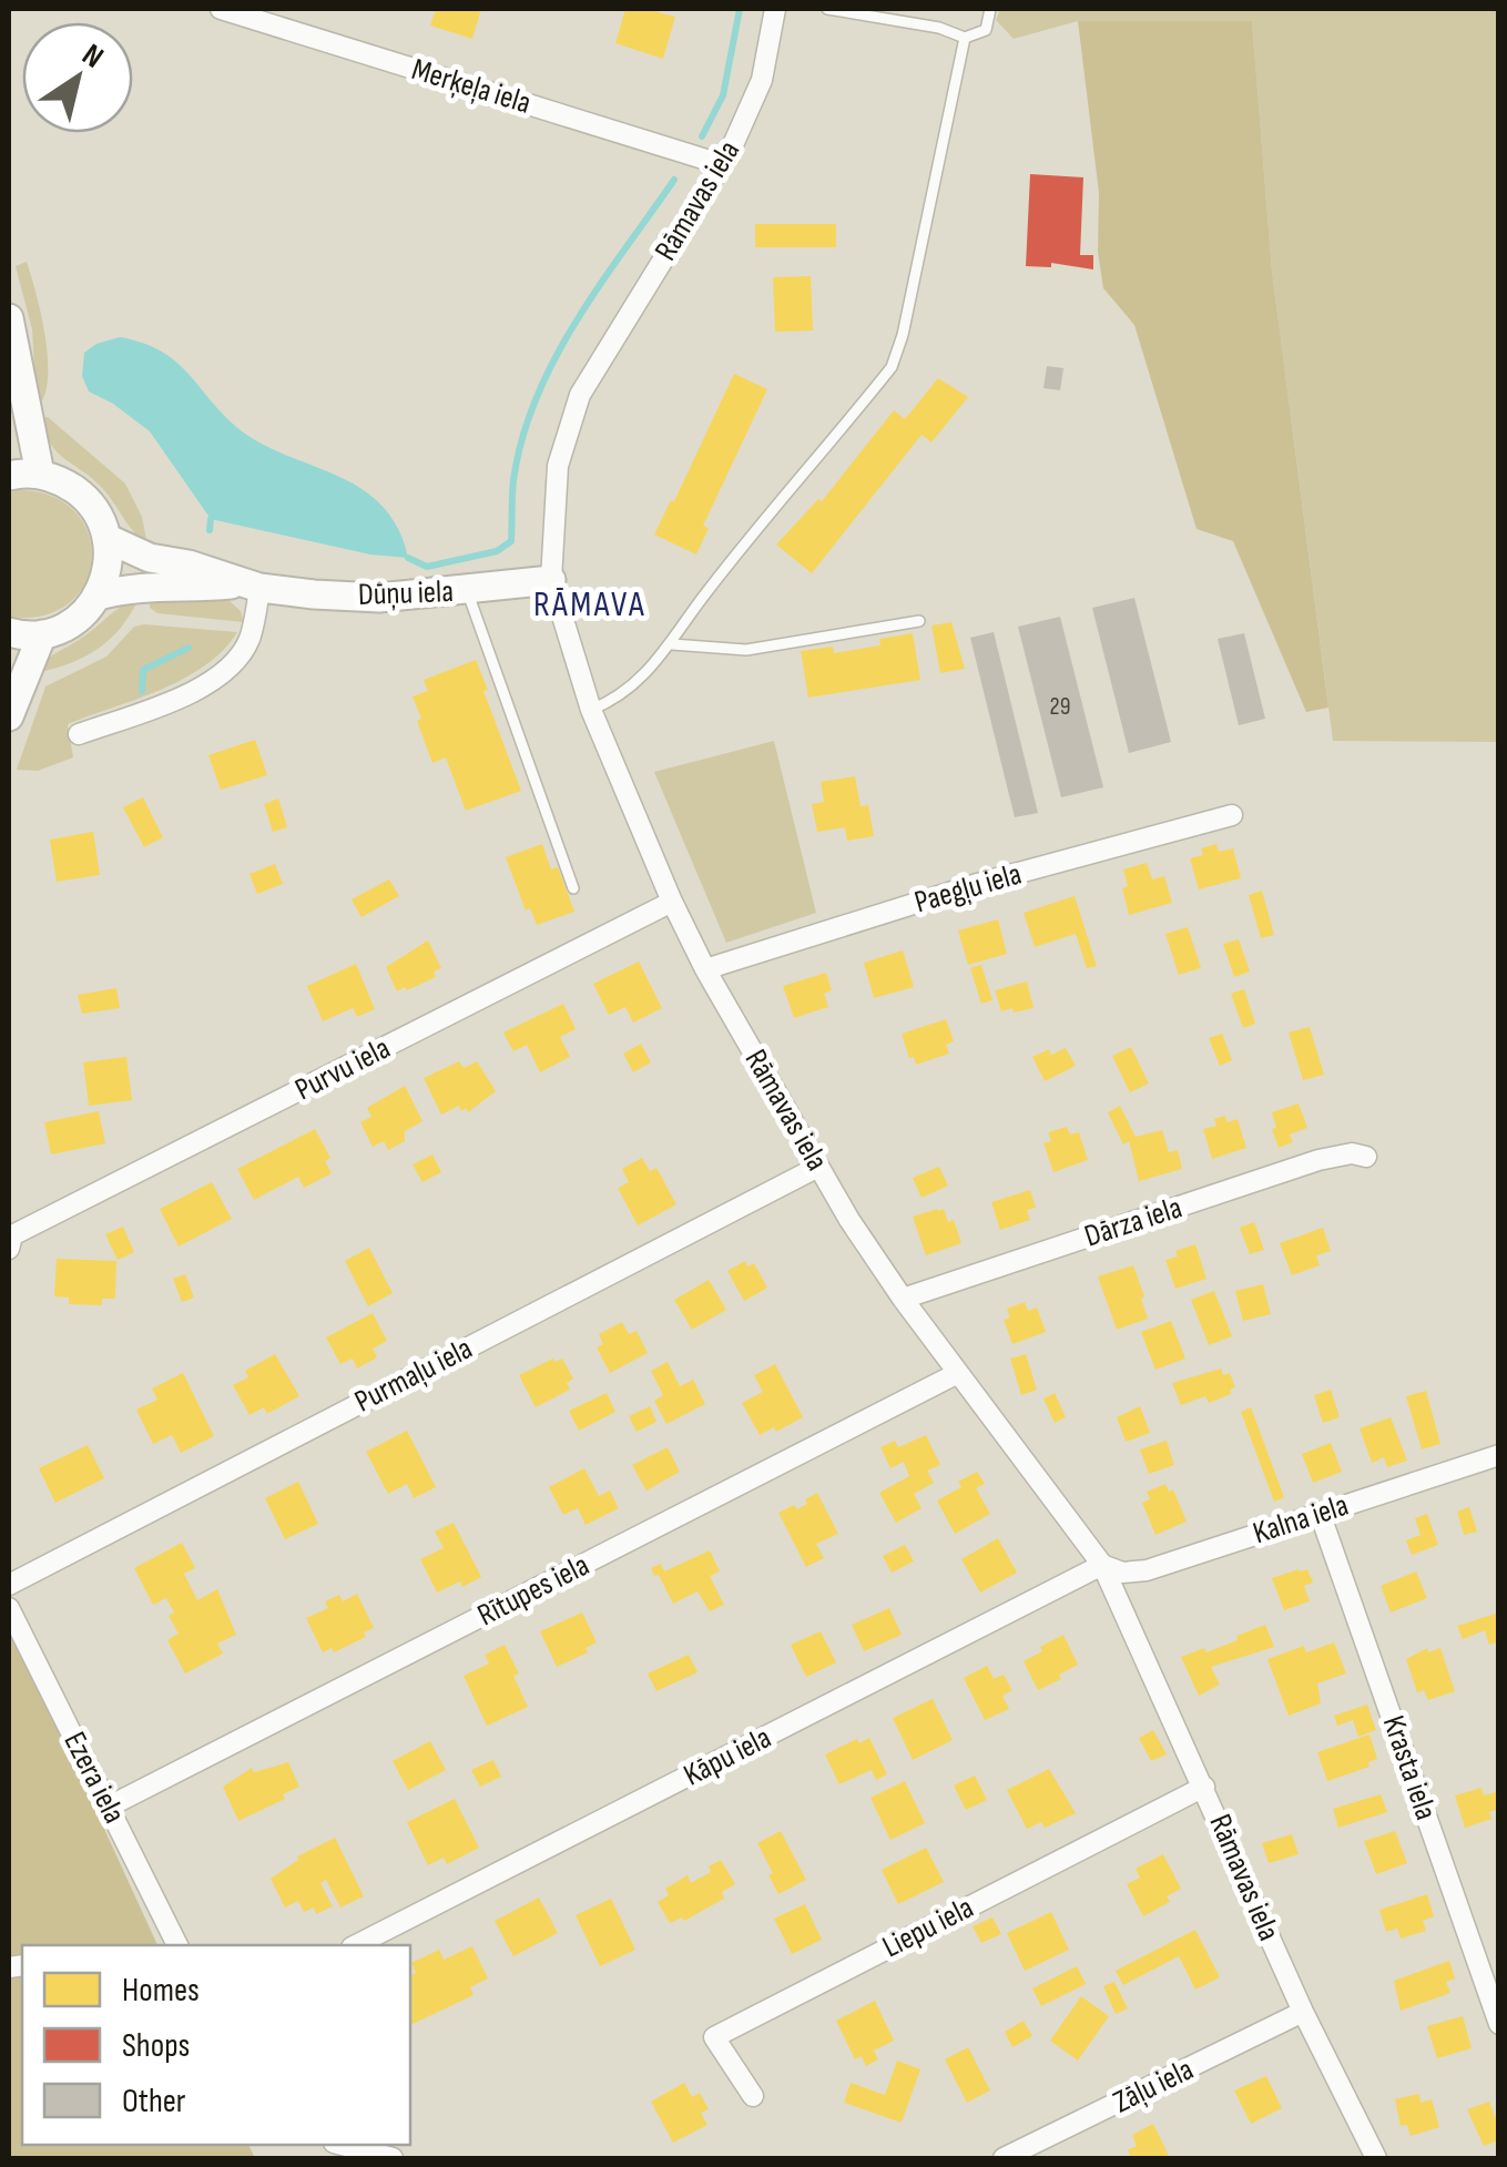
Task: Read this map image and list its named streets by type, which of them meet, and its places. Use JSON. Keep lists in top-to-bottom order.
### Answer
{
  "streets": {
    "main road": ["Dūņu iela"],
    "street": [
      "Merķeļa iela",
      "Rāmavas iela",
      "Paegļu iela",
      "Purvu iela",
      "Dārza iela",
      "Purmaļu iela",
      "Kalna iela",
      "Rītupes iela",
      "Kāpu iela",
      "Krasta iela",
      "Ezera iela",
      "Liepu iela",
      "Zāļu iela"
    ]
  },
  "crossings": [
    ["Merķeļa iela", "Rāmavas iela"],
    ["Rāmavas iela", "Dūņu iela"],
    ["Rāmavas iela", "Paegļu iela"],
    ["Rāmavas iela", "Purvu iela"],
    ["Rāmavas iela", "Dārza iela"],
    ["Rāmavas iela", "Purmaļu iela"],
    ["Rāmavas iela", "Kalna iela"],
    ["Rāmavas iela", "Rītupes iela"],
    ["Rāmavas iela", "Kāpu iela"],
    ["Rāmavas iela", "Liepu iela"],
    ["Rāmavas iela", "Zāļu iela"],
    ["Kalna iela", "Kāpu iela"],
    ["Kalna iela", "Krasta iela"],
    ["Rītupes iela", "Ezera iela"]
  ],
  "districts": ["RĀMAVA"],
  "house_numbers": ["29"],
  "legend": ["Homes", "Shops", "Other"],
  "north": "top right"
}
